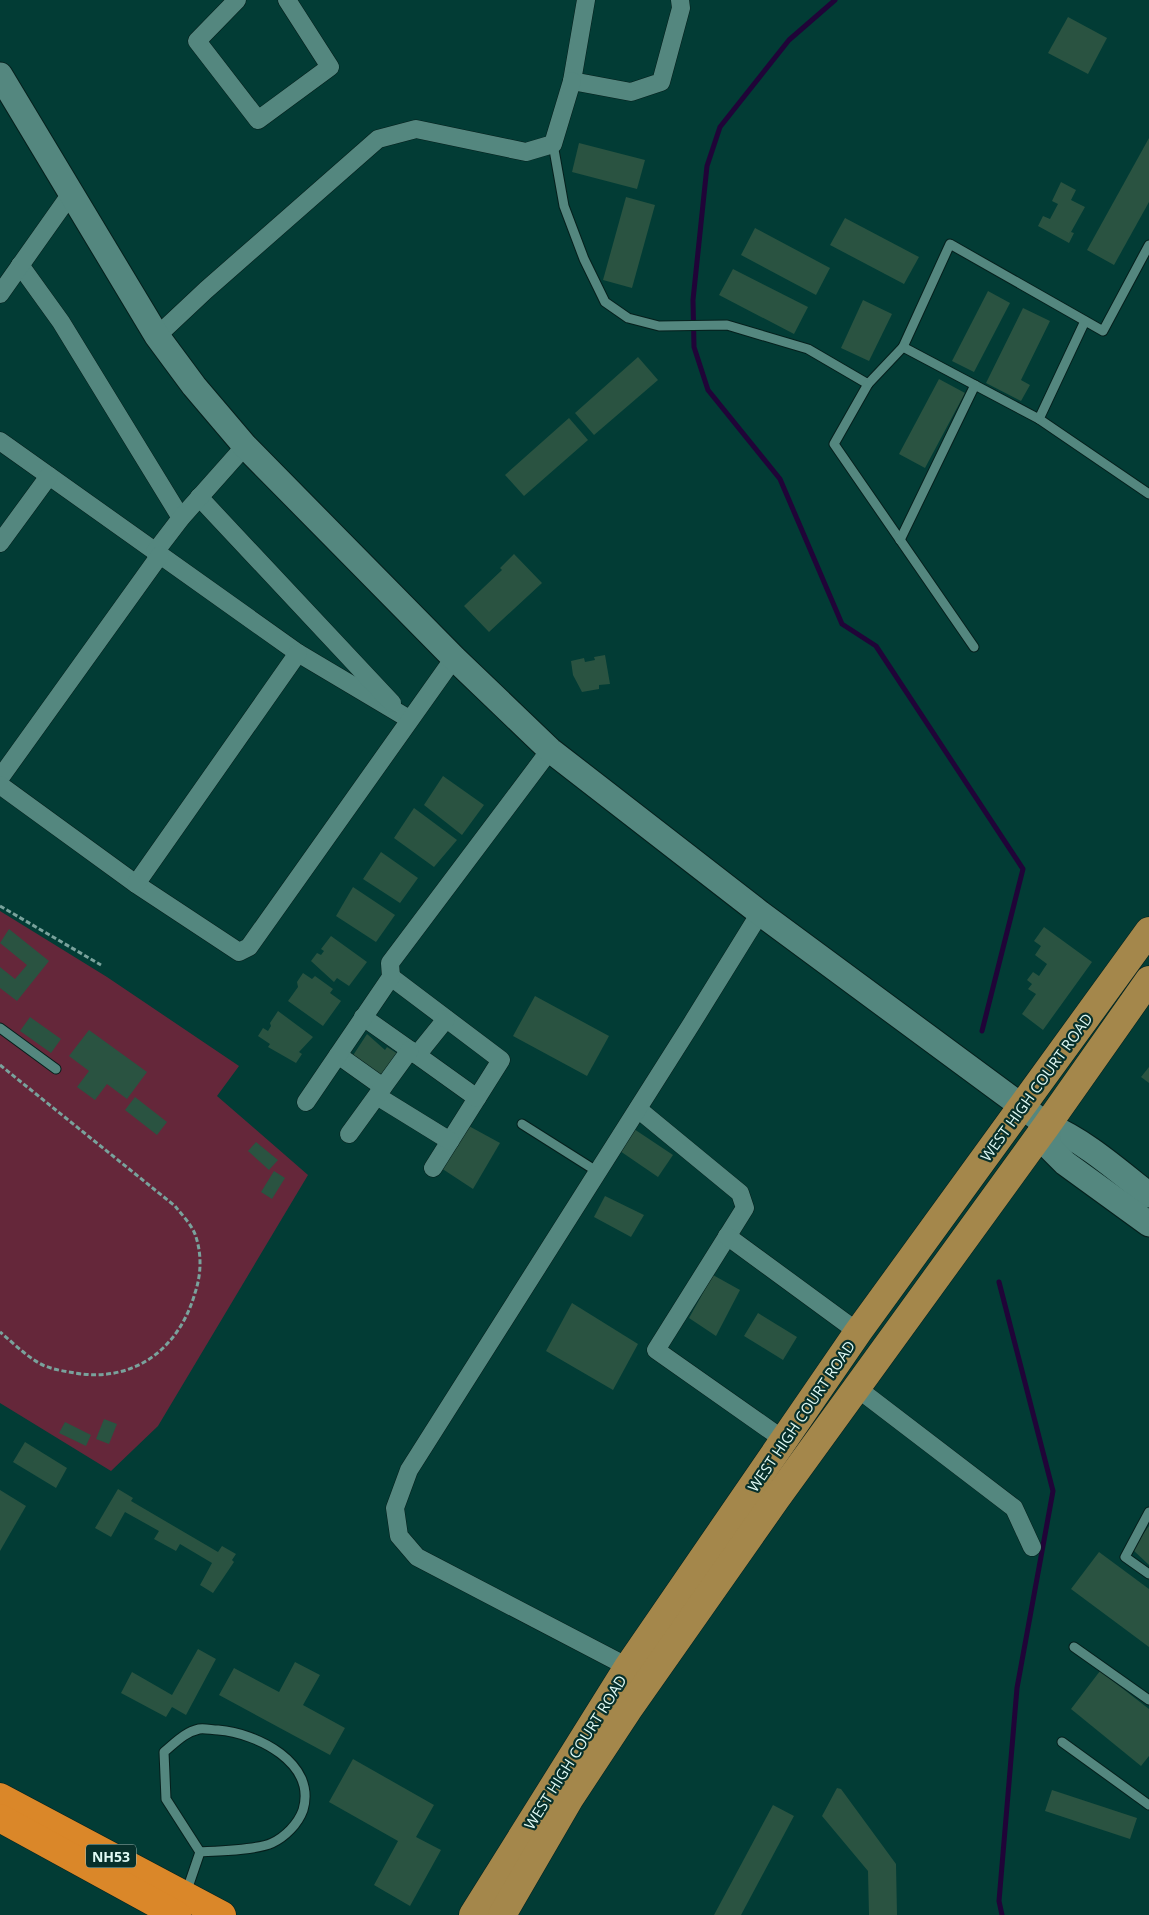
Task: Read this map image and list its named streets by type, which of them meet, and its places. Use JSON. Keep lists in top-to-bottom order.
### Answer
{
  "streets": {
    "highway": ["NH53"],
    "main road": ["WEST HIGH COURT ROAD"]
  }
}
